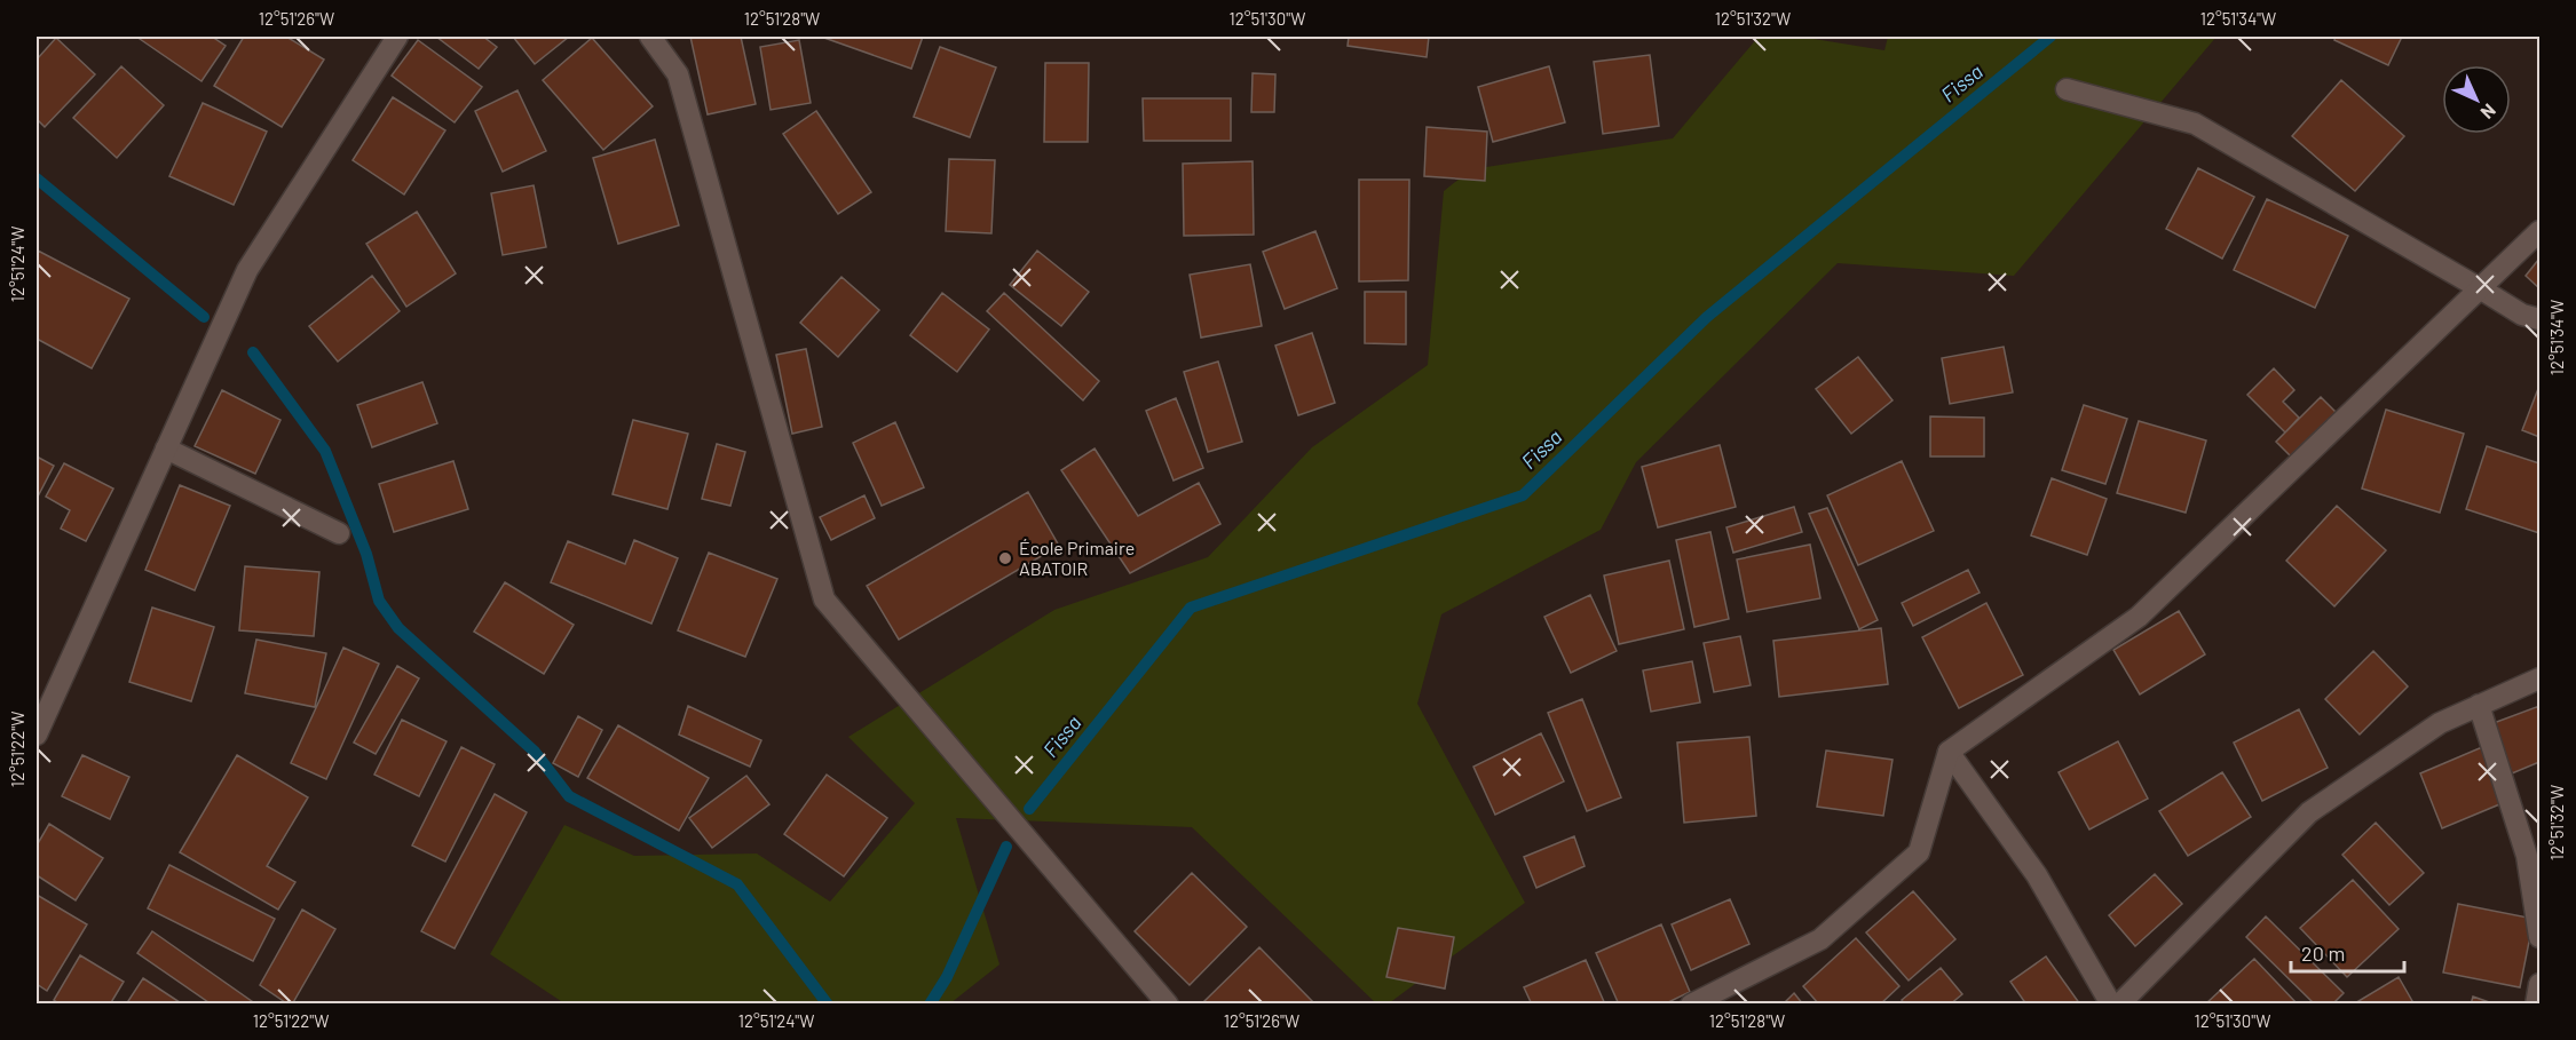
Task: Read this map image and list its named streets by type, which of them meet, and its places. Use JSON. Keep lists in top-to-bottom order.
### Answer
{
  "water": ["Fissa"],
  "places": ["École Primaire ABATOIR"],
  "scale_bar": "20 m",
  "north": "bottom right",
  "coordinates": [
    "12°51'26\"W",
    "12°51'28\"W",
    "12°51'30\"W",
    "12°51'32\"W",
    "12°51'34\"W",
    "12°51'24\"W",
    "12°51'22\"W"
  ]
}
